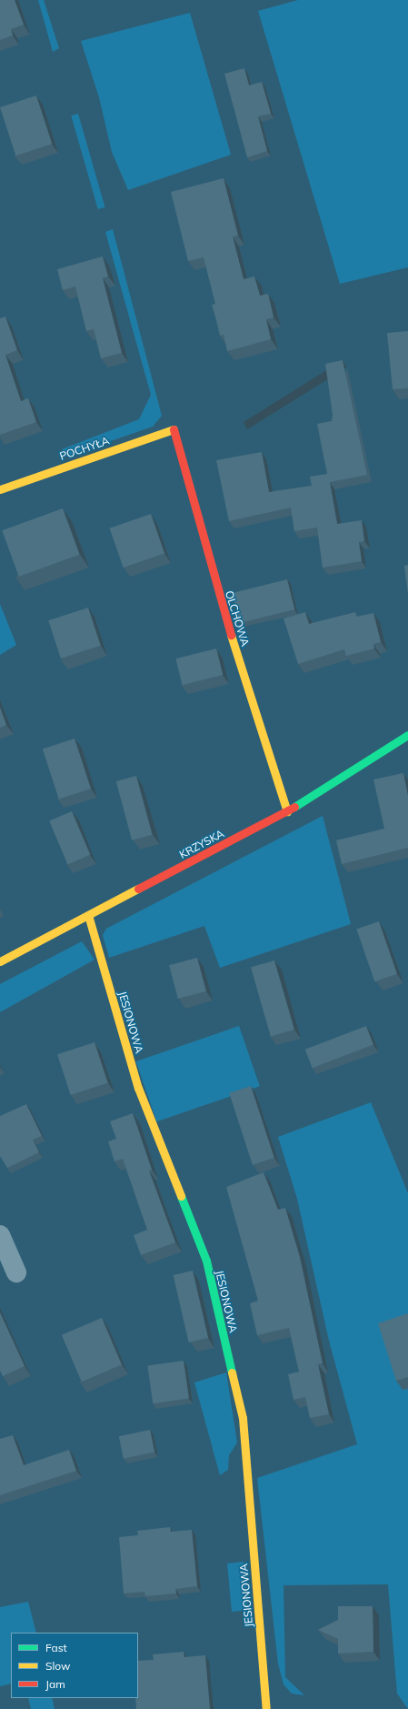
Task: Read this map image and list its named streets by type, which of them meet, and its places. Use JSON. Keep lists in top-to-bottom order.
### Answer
{
  "streets": {
    "street": [
      "POCHYŁA",
      "OLCHOWA",
      "KRZYSKA",
      "JESIONOWA"
    ]
  },
  "crossings": [
    ["POCHYŁA", "OLCHOWA"],
    ["OLCHOWA", "KRZYSKA"],
    ["KRZYSKA", "JESIONOWA"]
  ],
  "legend": ["Fast", "Slow", "Jam"]
}
